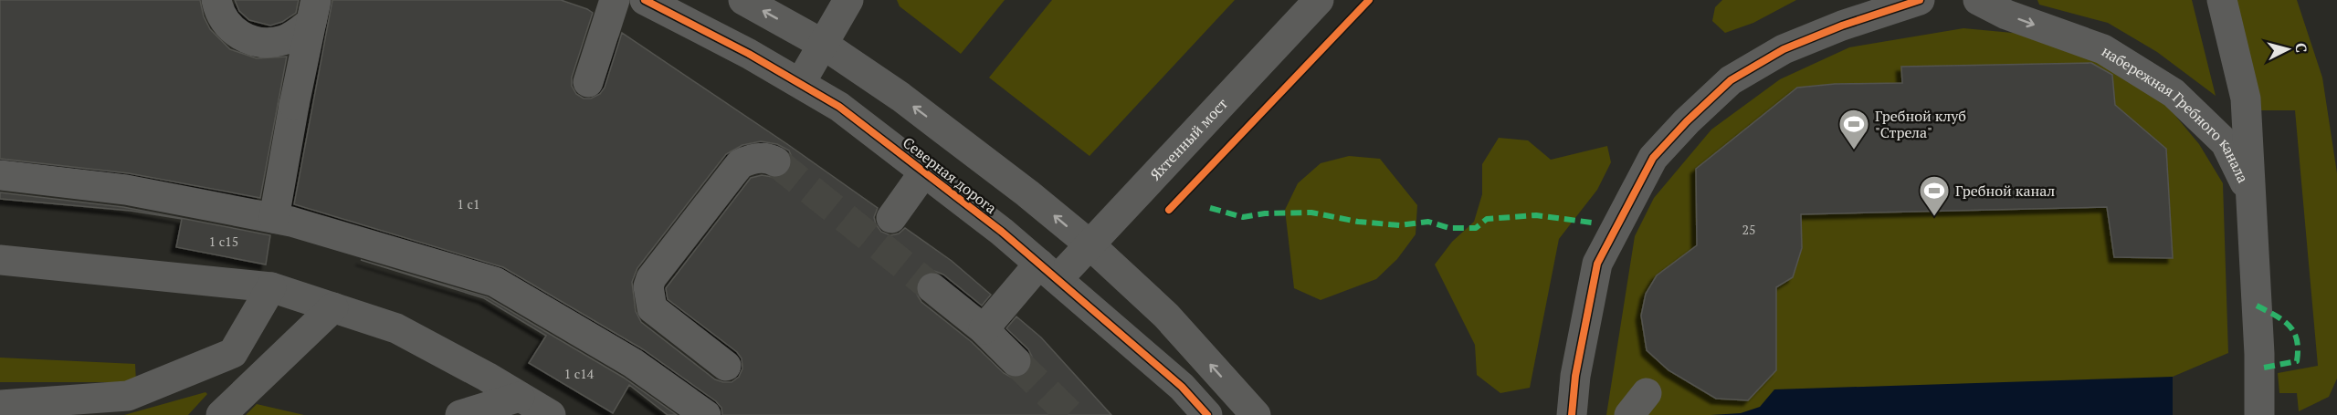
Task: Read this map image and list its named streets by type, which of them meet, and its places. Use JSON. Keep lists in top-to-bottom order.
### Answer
{
  "streets": {
    "street": ["набережная Гребного канала", "Яхтенный мост", "Северная дорога"]
  },
  "crossings": [
    ["Яхтенный мост", "Северная дорога"]
  ],
  "one_way": ["набережная Гребного канала"],
  "places": {
    "sports": ["Гребной клуб \"Стрела\"", "Гребной канал"]
  },
  "house_numbers": [
    "1 с1",
    "25",
    "1 с15",
    "1 с14"
  ],
  "north": "right"
}
